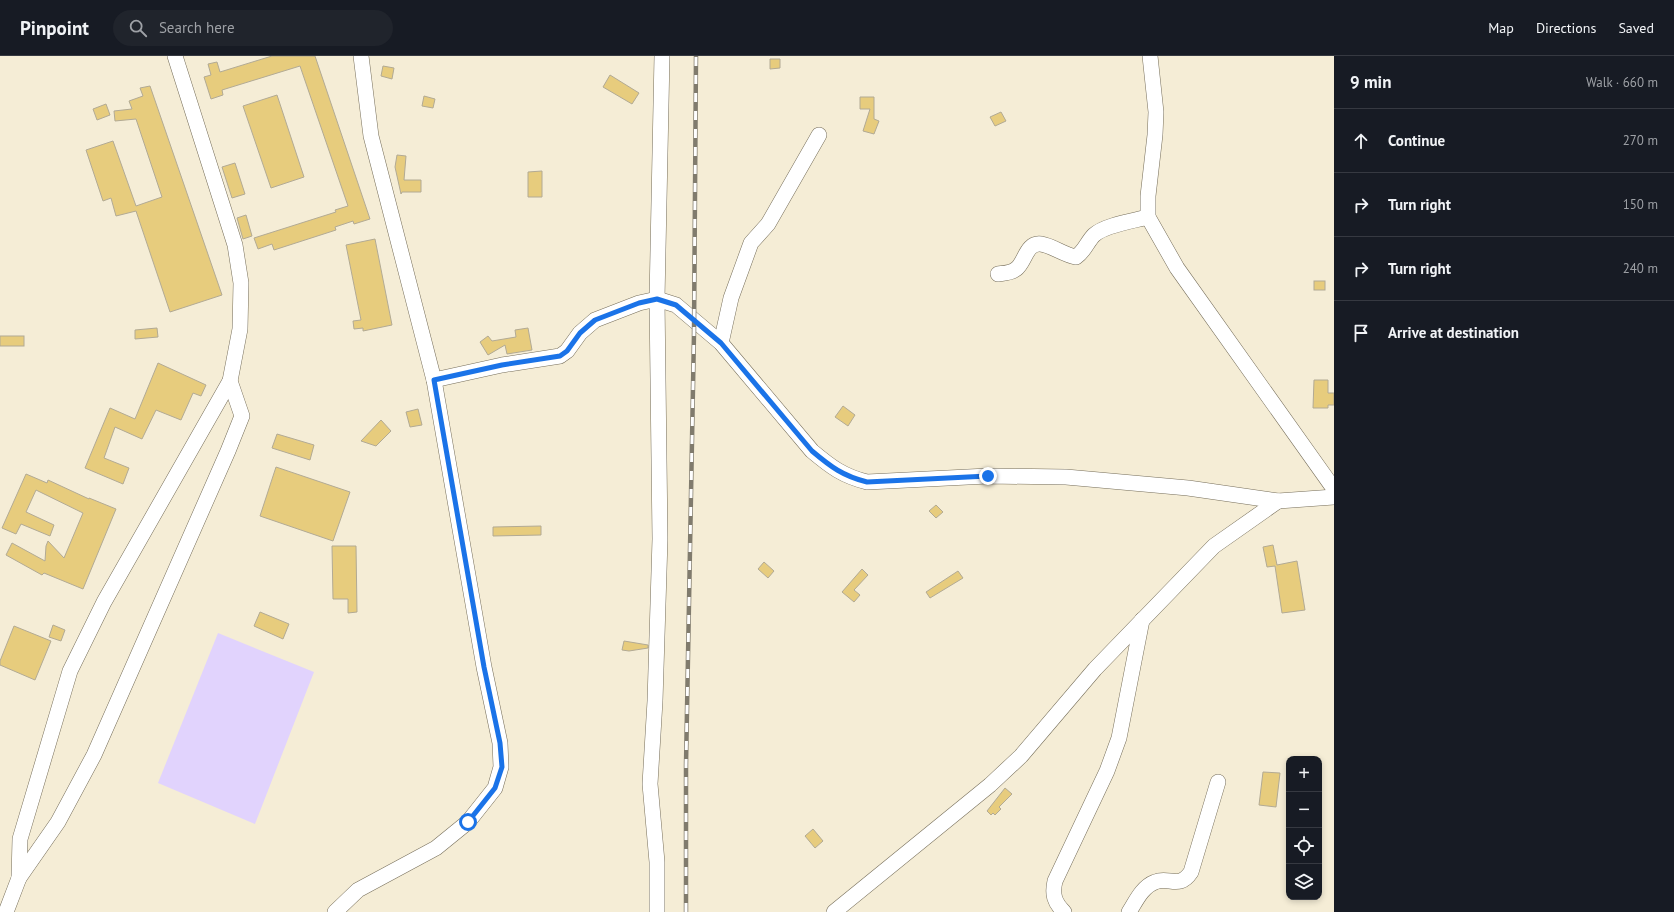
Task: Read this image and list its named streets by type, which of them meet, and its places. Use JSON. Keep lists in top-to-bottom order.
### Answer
{
  "page": {
    "header": "Pinpoint",
    "search": "Search here",
    "nav": ["Map", "Directions", "Saved"],
    "heading": ["9 min", "Walk · 660 m"],
    "list": [
      ["Continue", "270 m"],
      ["Turn right", "150 m"],
      ["Turn right", "240 m"],
      "Arrive at destination"
    ],
    "map_buttons": ["+", "−"]
  }
}
